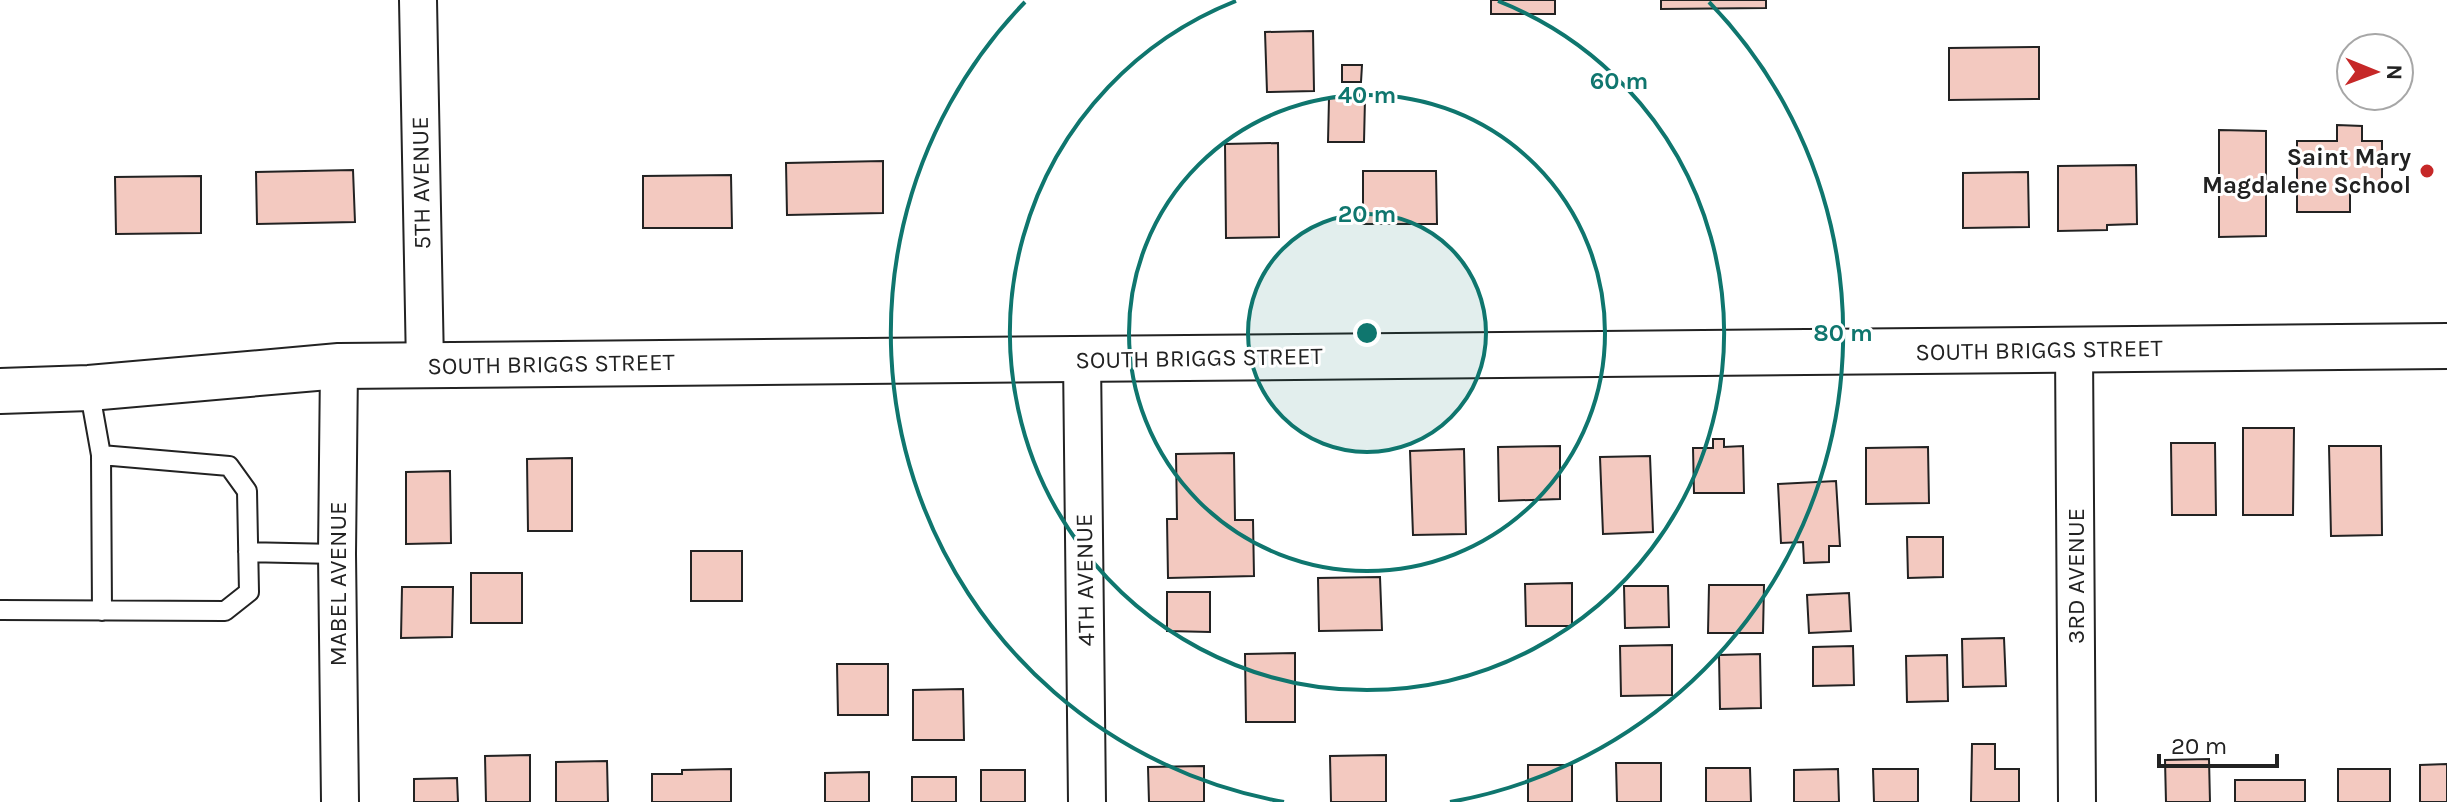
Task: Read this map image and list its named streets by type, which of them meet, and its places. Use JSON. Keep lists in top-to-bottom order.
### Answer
{
  "streets": {
    "street": [
      "5TH AVENUE",
      "SOUTH BRIGGS STREET",
      "3RD AVENUE",
      "4TH AVENUE",
      "MABEL AVENUE"
    ]
  },
  "crossings": [
    ["5TH AVENUE", "SOUTH BRIGGS STREET"],
    ["SOUTH BRIGGS STREET", "3RD AVENUE"],
    ["SOUTH BRIGGS STREET", "4TH AVENUE"],
    ["SOUTH BRIGGS STREET", "MABEL AVENUE"]
  ],
  "places": ["Saint Mary Magdalene School"],
  "scale_bar": "20 m",
  "north": "right",
  "rings": [
    "60 m",
    "40 m",
    "20 m",
    "80 m"
  ]
}
